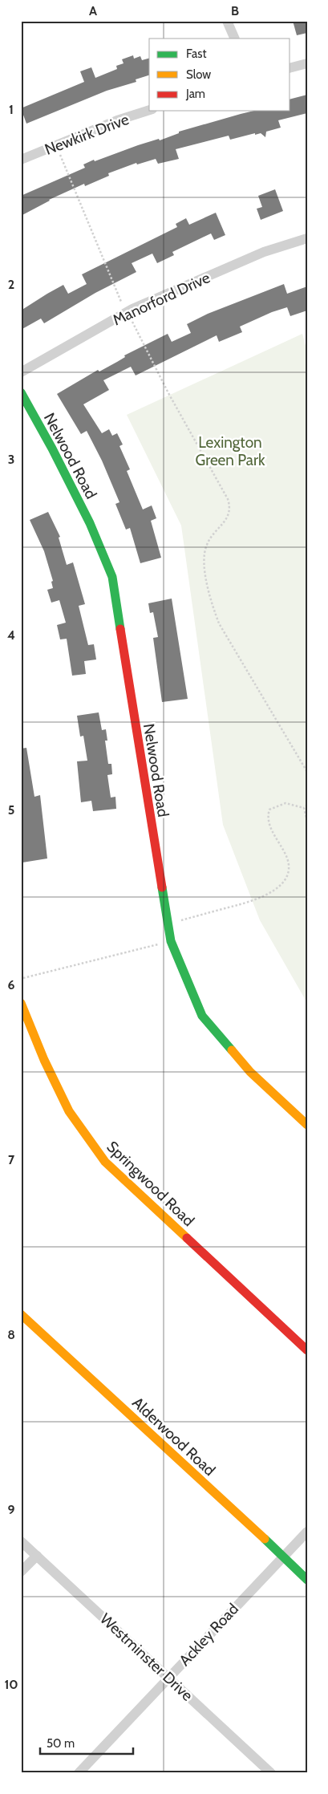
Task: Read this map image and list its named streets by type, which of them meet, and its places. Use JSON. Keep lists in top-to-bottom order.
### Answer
{
  "streets": {
    "street": [
      "Newkirk Drive",
      "Manorford Drive",
      "Nelwood Road",
      "Springwood Road",
      "Alderwood Road",
      "Ackley Road",
      "Westminster Drive"
    ]
  },
  "crossings": [
    ["Alderwood Road", "Ackley Road"],
    ["Ackley Road", "Westminster Drive"]
  ],
  "parks": ["Lexington Green Park"],
  "legend": ["Fast", "Slow", "Jam"],
  "scale_bar": "50 m",
  "grid": {
    "columns": ["A", "B"],
    "rows": [
      "1",
      "2",
      "3",
      "4",
      "5",
      "6",
      "7",
      "8",
      "9",
      "10"
    ]
  }
}
